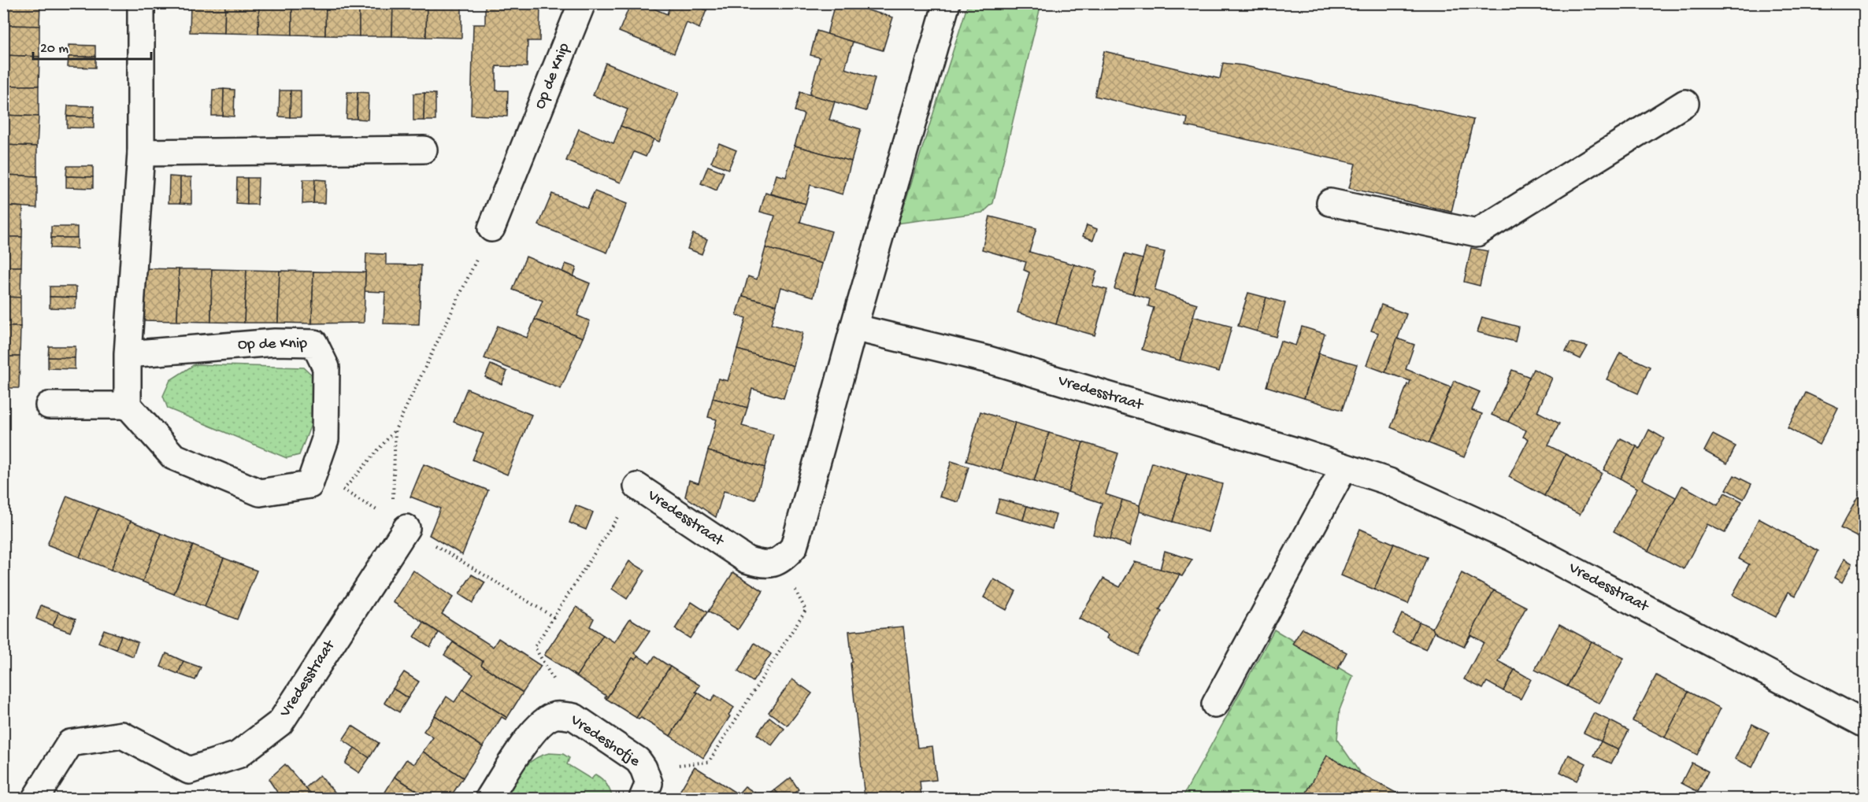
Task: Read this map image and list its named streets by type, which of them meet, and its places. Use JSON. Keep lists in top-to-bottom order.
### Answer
{
  "streets": {
    "street": ["Op de Knip", "Vredesstraat", "Vredeshofje"]
  },
  "crossings": [
    ["Vredesstraat", "Vredeshofje"]
  ],
  "scale_bar": "20 m"
}
